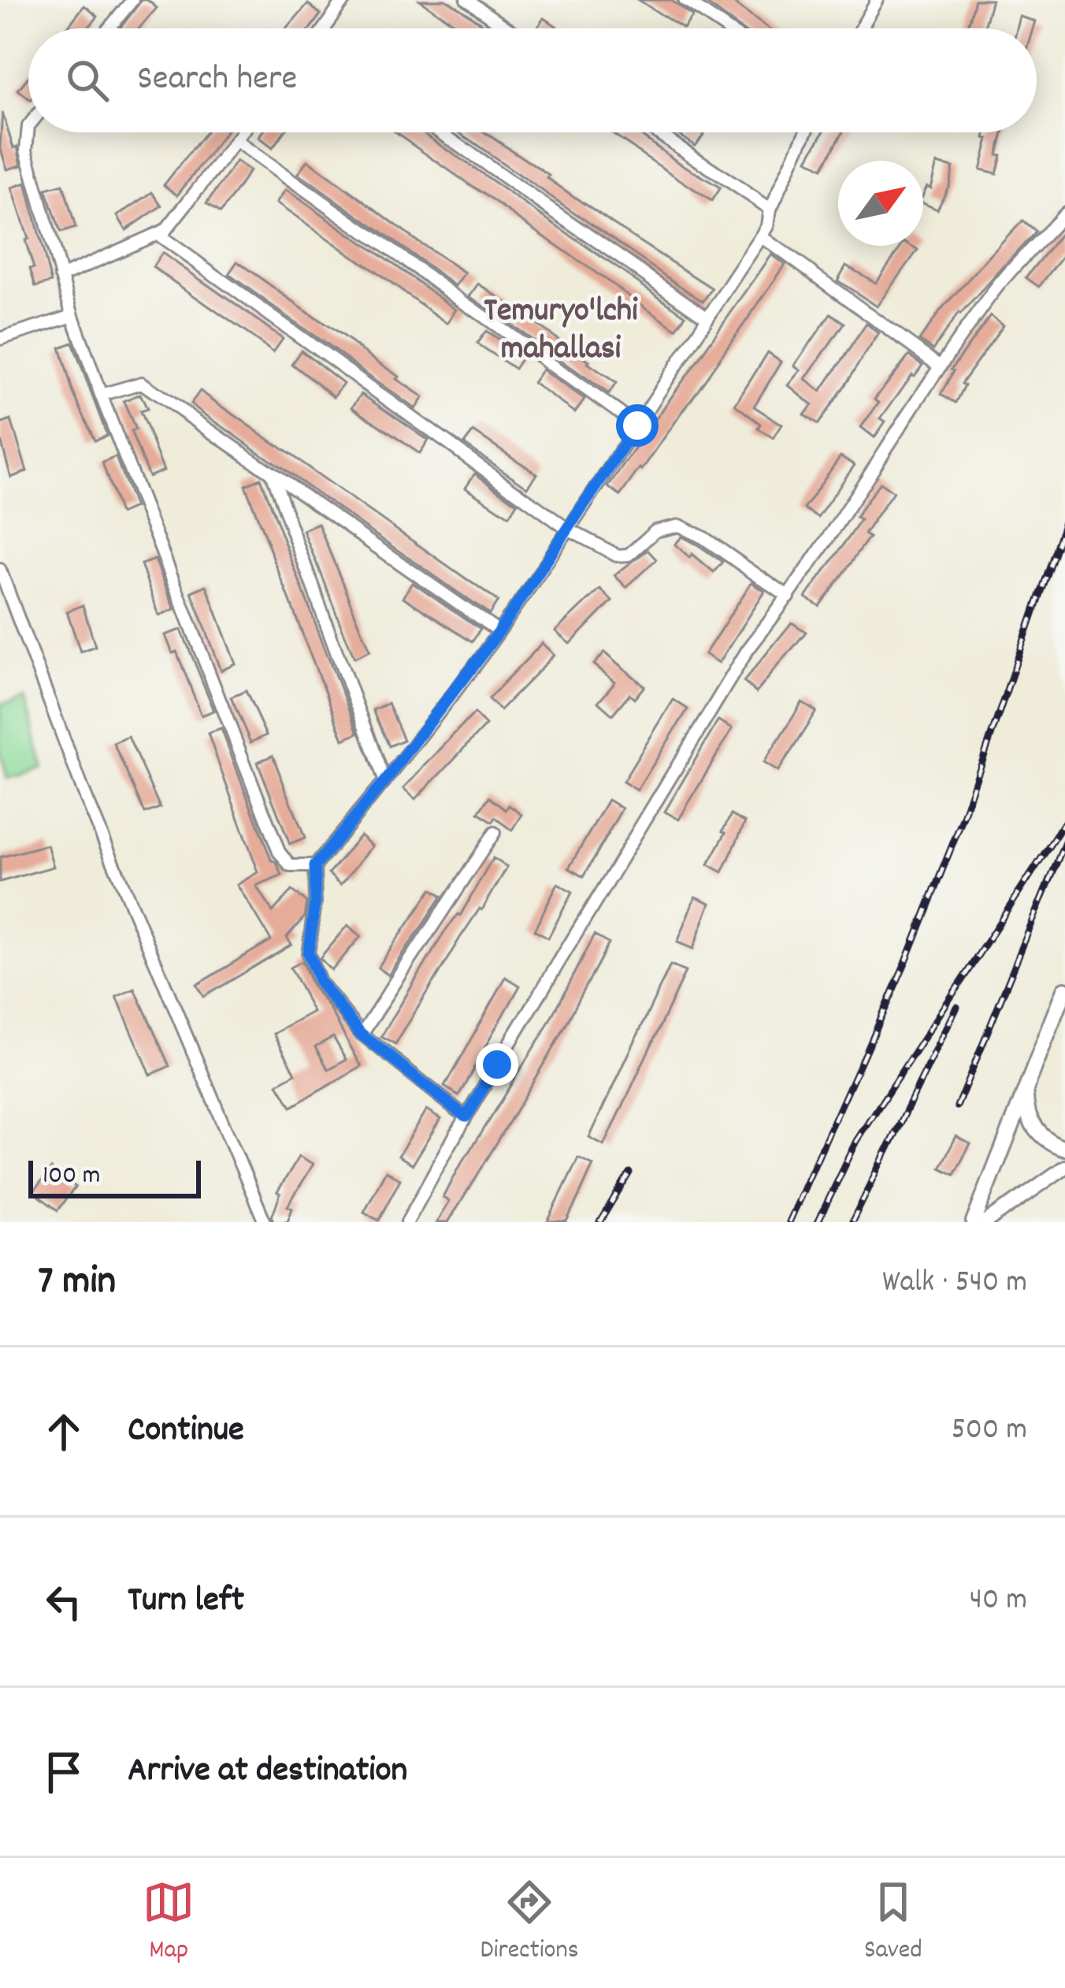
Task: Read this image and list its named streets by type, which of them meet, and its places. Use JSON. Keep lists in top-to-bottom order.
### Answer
{
  "districts": ["Temuryo'lchi mahallasi"],
  "scale_bar": "100 m",
  "north": "top right",
  "page": {
    "search": "Search here",
    "scale": "100 m",
    "heading": ["7 min", "Walk · 540 m"],
    "list": [
      ["Continue", "500 m"],
      ["Turn left", "40 m"],
      "Arrive at destination"
    ],
    "nav": ["Map", "Directions", "Saved"]
  }
}
